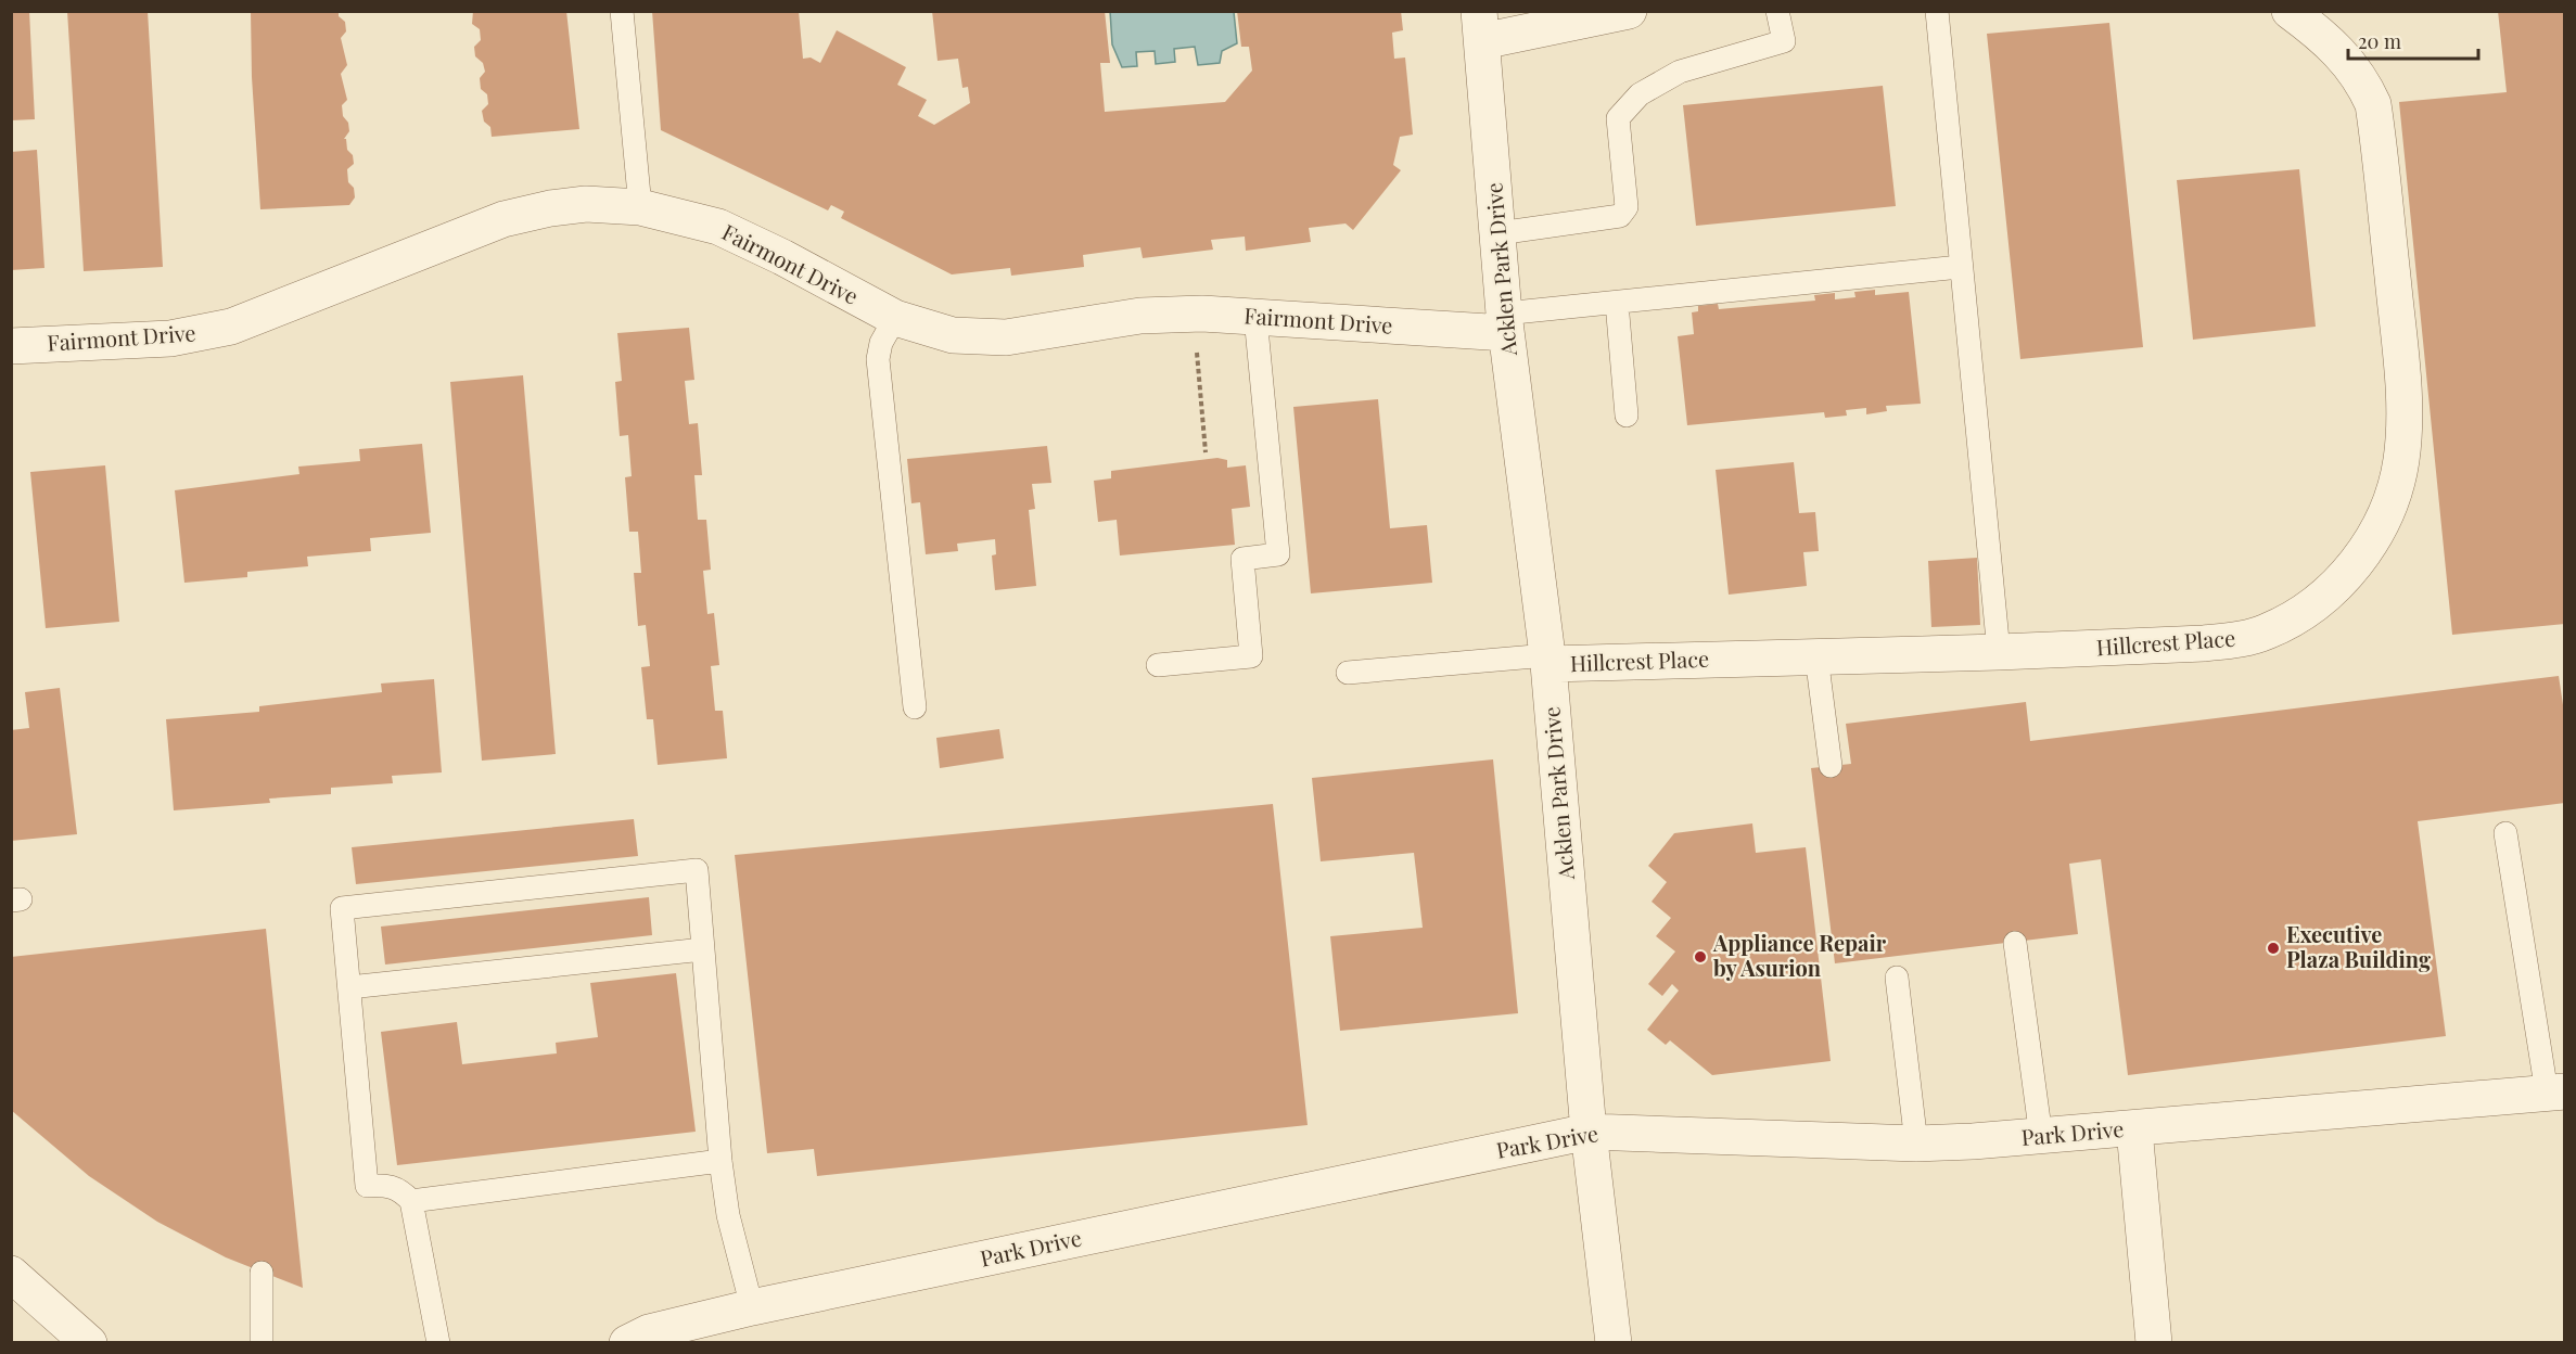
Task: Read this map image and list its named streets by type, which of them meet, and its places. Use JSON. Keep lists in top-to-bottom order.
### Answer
{
  "streets": {
    "street": [
      "Fairmont Drive",
      "Acklen Park Drive",
      "Hillcrest Place",
      "Park Drive"
    ]
  },
  "crossings": [
    ["Fairmont Drive", "Acklen Park Drive"],
    ["Acklen Park Drive", "Hillcrest Place"],
    ["Acklen Park Drive", "Park Drive"]
  ],
  "places": ["Executive Plaza Building", "Appliance Repair by Asurion"],
  "scale_bar": "20 m"
}
